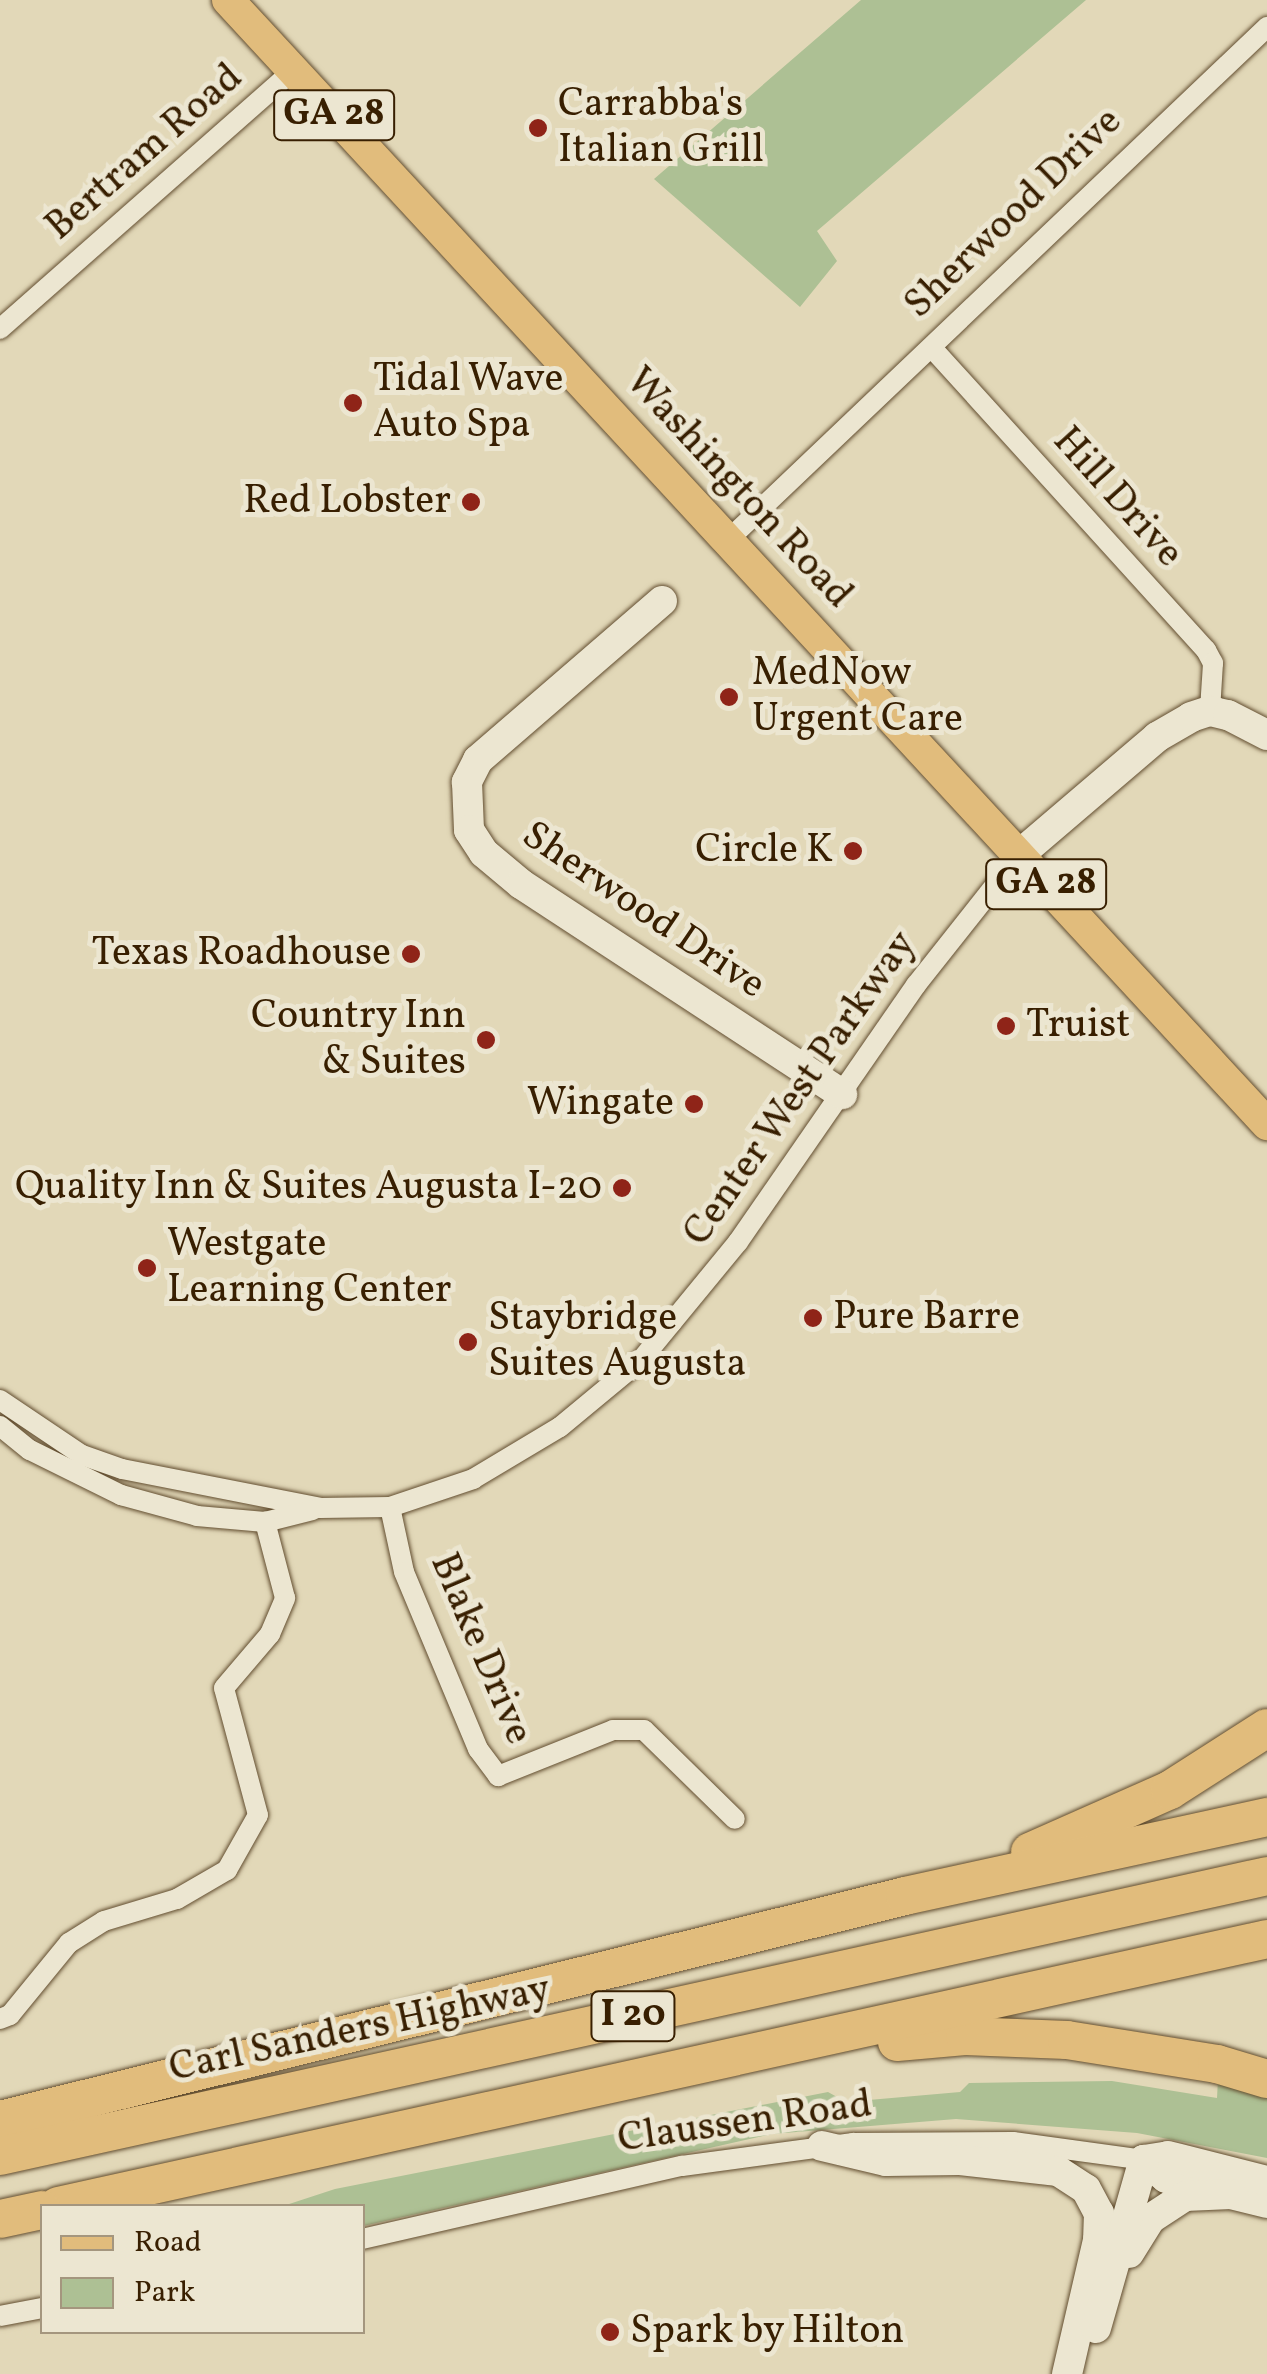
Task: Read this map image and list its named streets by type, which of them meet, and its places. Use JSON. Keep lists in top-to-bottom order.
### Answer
{
  "streets": {
    "highway": ["I 20", "Carl Sanders Highway"],
    "main road": ["GA 28", "Washington Road"],
    "street": [
      "Bertram Road",
      "Sherwood Drive",
      "Hill Drive",
      "Center West Parkway",
      "Blake Drive",
      "Claussen Road"
    ]
  },
  "crossings": [
    ["Bertram Road", "Washington Road"],
    ["Sherwood Drive", "Washington Road"],
    ["Sherwood Drive", "Hill Drive"],
    ["Sherwood Drive", "Center West Parkway"],
    ["Washington Road", "Center West Parkway"],
    ["Center West Parkway", "Blake Drive"]
  ],
  "places": [
    "Carrabba's Italian Grill",
    "Tidal Wave Auto Spa",
    "Red Lobster",
    "MedNow Urgent Care",
    "Circle K",
    "Texas Roadhouse",
    "Truist",
    "Country Inn & Suites",
    "Wingate",
    "Quality Inn & Suites Augusta I-20",
    "Westgate Learning Center",
    "Pure Barre",
    "Staybridge Suites Augusta",
    "Spark by Hilton"
  ],
  "legend": ["Road", "Park"]
}
